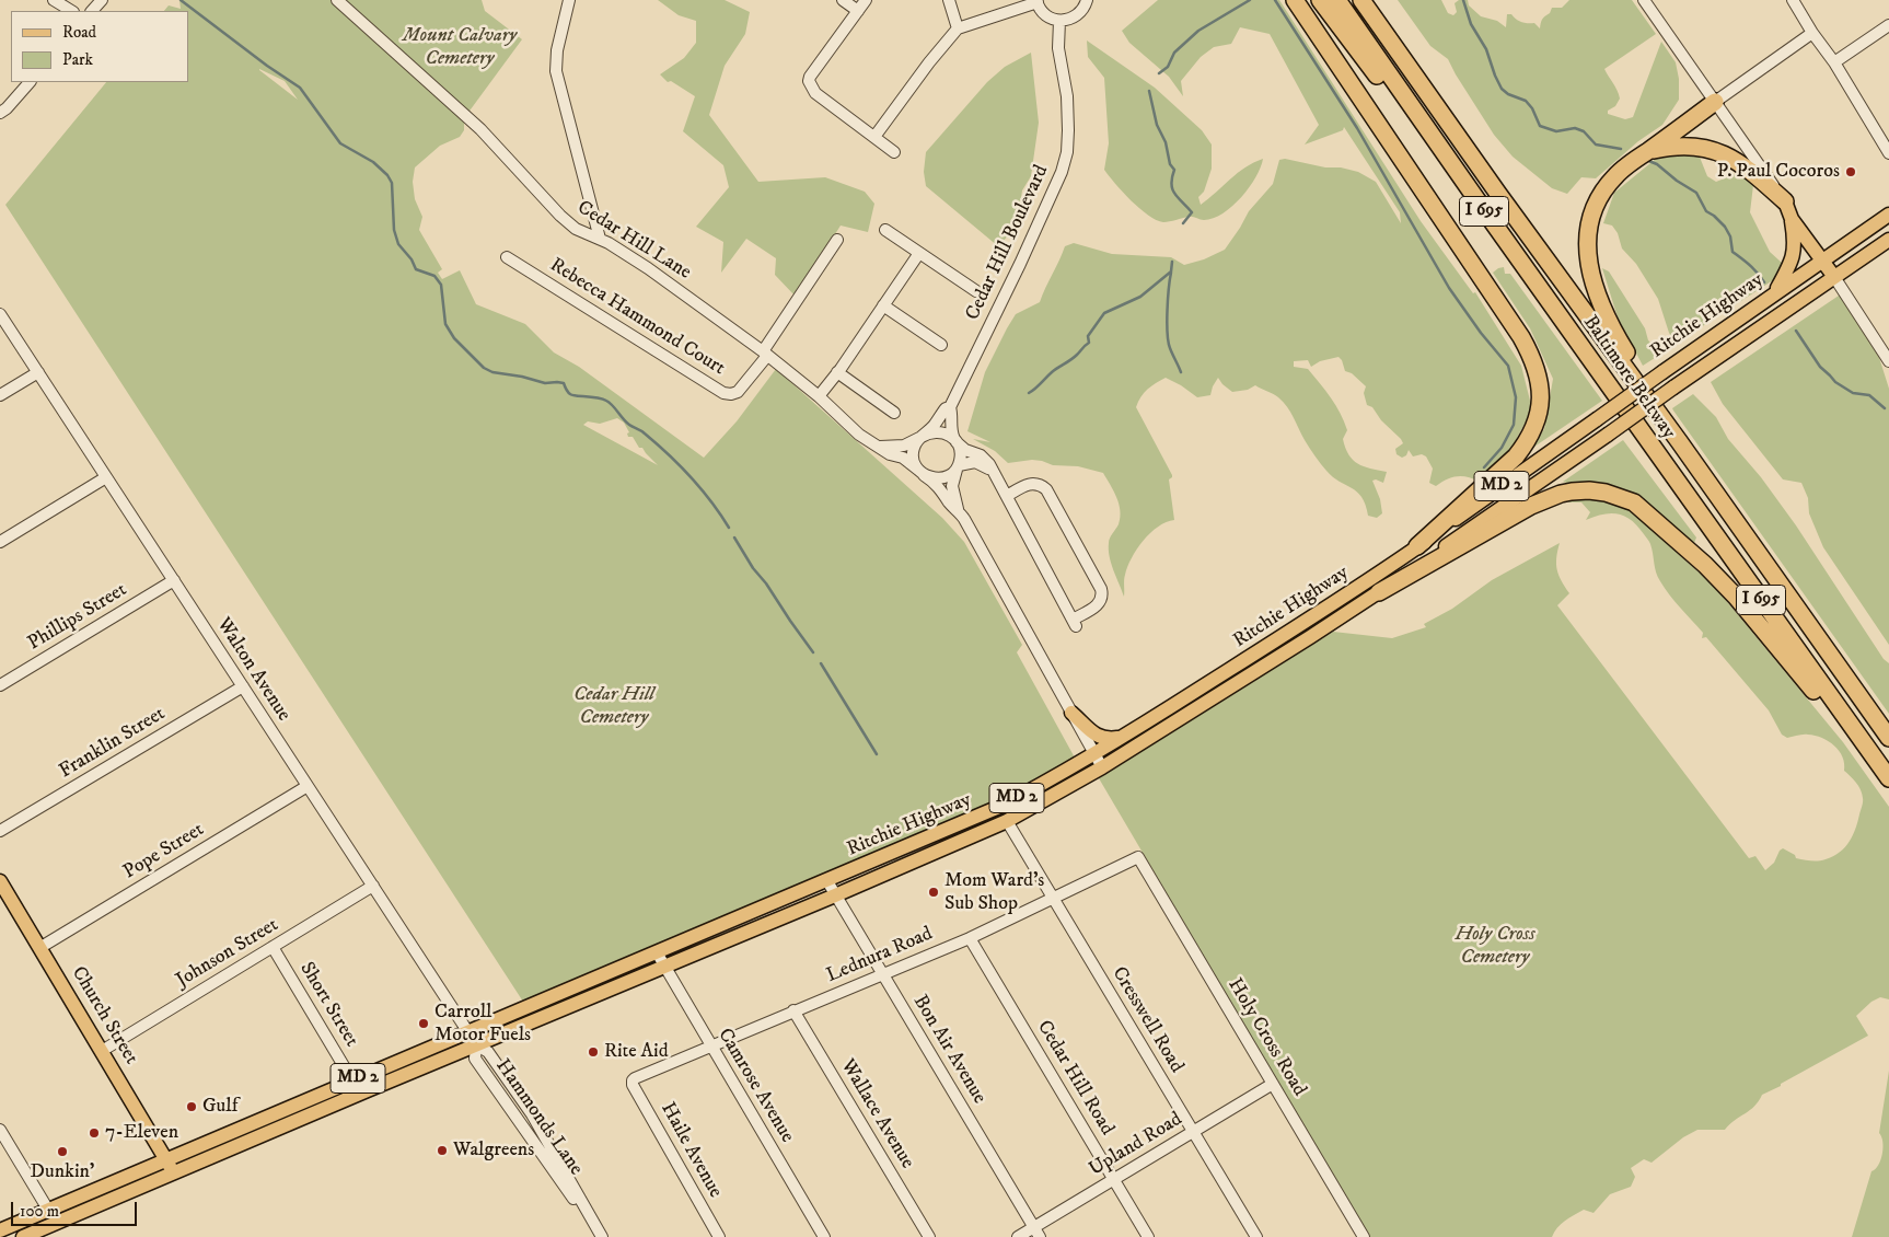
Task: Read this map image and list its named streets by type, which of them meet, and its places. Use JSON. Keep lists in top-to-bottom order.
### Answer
{
  "streets": {
    "highway": ["I 695", "Baltimore Beltway"],
    "main road": ["Ritchie Highway", "MD 2", "Church Street"],
    "street": [
      "Cedar Hill Lane",
      "Cedar Hill Boulevard",
      "Rebecca Hammond Court",
      "Phillips Street",
      "Walton Avenue",
      "Franklin Street",
      "Pope Street",
      "Johnson Street",
      "Lednura Road",
      "Short Street",
      "Cresswell Road",
      "Holy Cross Road",
      "Bon Air Avenue",
      "Cedar Hill Road",
      "Camrose Avenue",
      "Wallace Avenue",
      "Hammonds Lane",
      "Upland Road",
      "Haile Avenue"
    ]
  },
  "crossings": [
    ["Cedar Hill Lane", "Cedar Hill Boulevard"],
    ["Cedar Hill Lane", "Rebecca Hammond Court"],
    ["Ritchie Highway", "Walton Avenue"],
    ["Ritchie Highway", "Short Street"],
    ["Ritchie Highway", "Church Street"],
    ["Ritchie Highway", "Cresswell Road"],
    ["Ritchie Highway", "Bon Air Avenue"],
    ["Ritchie Highway", "Camrose Avenue"],
    ["Ritchie Highway", "Hammonds Lane"],
    ["Phillips Street", "Walton Avenue"],
    ["Walton Avenue", "Franklin Street"],
    ["Walton Avenue", "Pope Street"],
    ["Walton Avenue", "Johnson Street"],
    ["Walton Avenue", "Hammonds Lane"],
    ["Pope Street", "Church Street"],
    ["Johnson Street", "Short Street"],
    ["Johnson Street", "Church Street"],
    ["Lednura Road", "Cresswell Road"],
    ["Lednura Road", "Holy Cross Road"],
    ["Lednura Road", "Bon Air Avenue"],
    ["Lednura Road", "Cedar Hill Road"],
    ["Lednura Road", "Camrose Avenue"],
    ["Lednura Road", "Wallace Avenue"],
    ["Lednura Road", "Haile Avenue"],
    ["Cresswell Road", "Upland Road"],
    ["Holy Cross Road", "Upland Road"],
    ["Bon Air Avenue", "Upland Road"],
    ["Cedar Hill Road", "Upland Road"]
  ],
  "parks": ["Mount Calvary Cemetery", "Cedar Hill Cemetery", "Holy Cross Cemetery"],
  "places": [
    "P. Paul Cocoros",
    "Mom Ward's Sub Shop",
    "Carroll Motor Fuels",
    "Rite Aid",
    "Gulf",
    "7-Eleven",
    "Walgreens",
    "Dunkin'"
  ],
  "legend": ["Road", "Park"],
  "scale_bar": "100 m"
}
